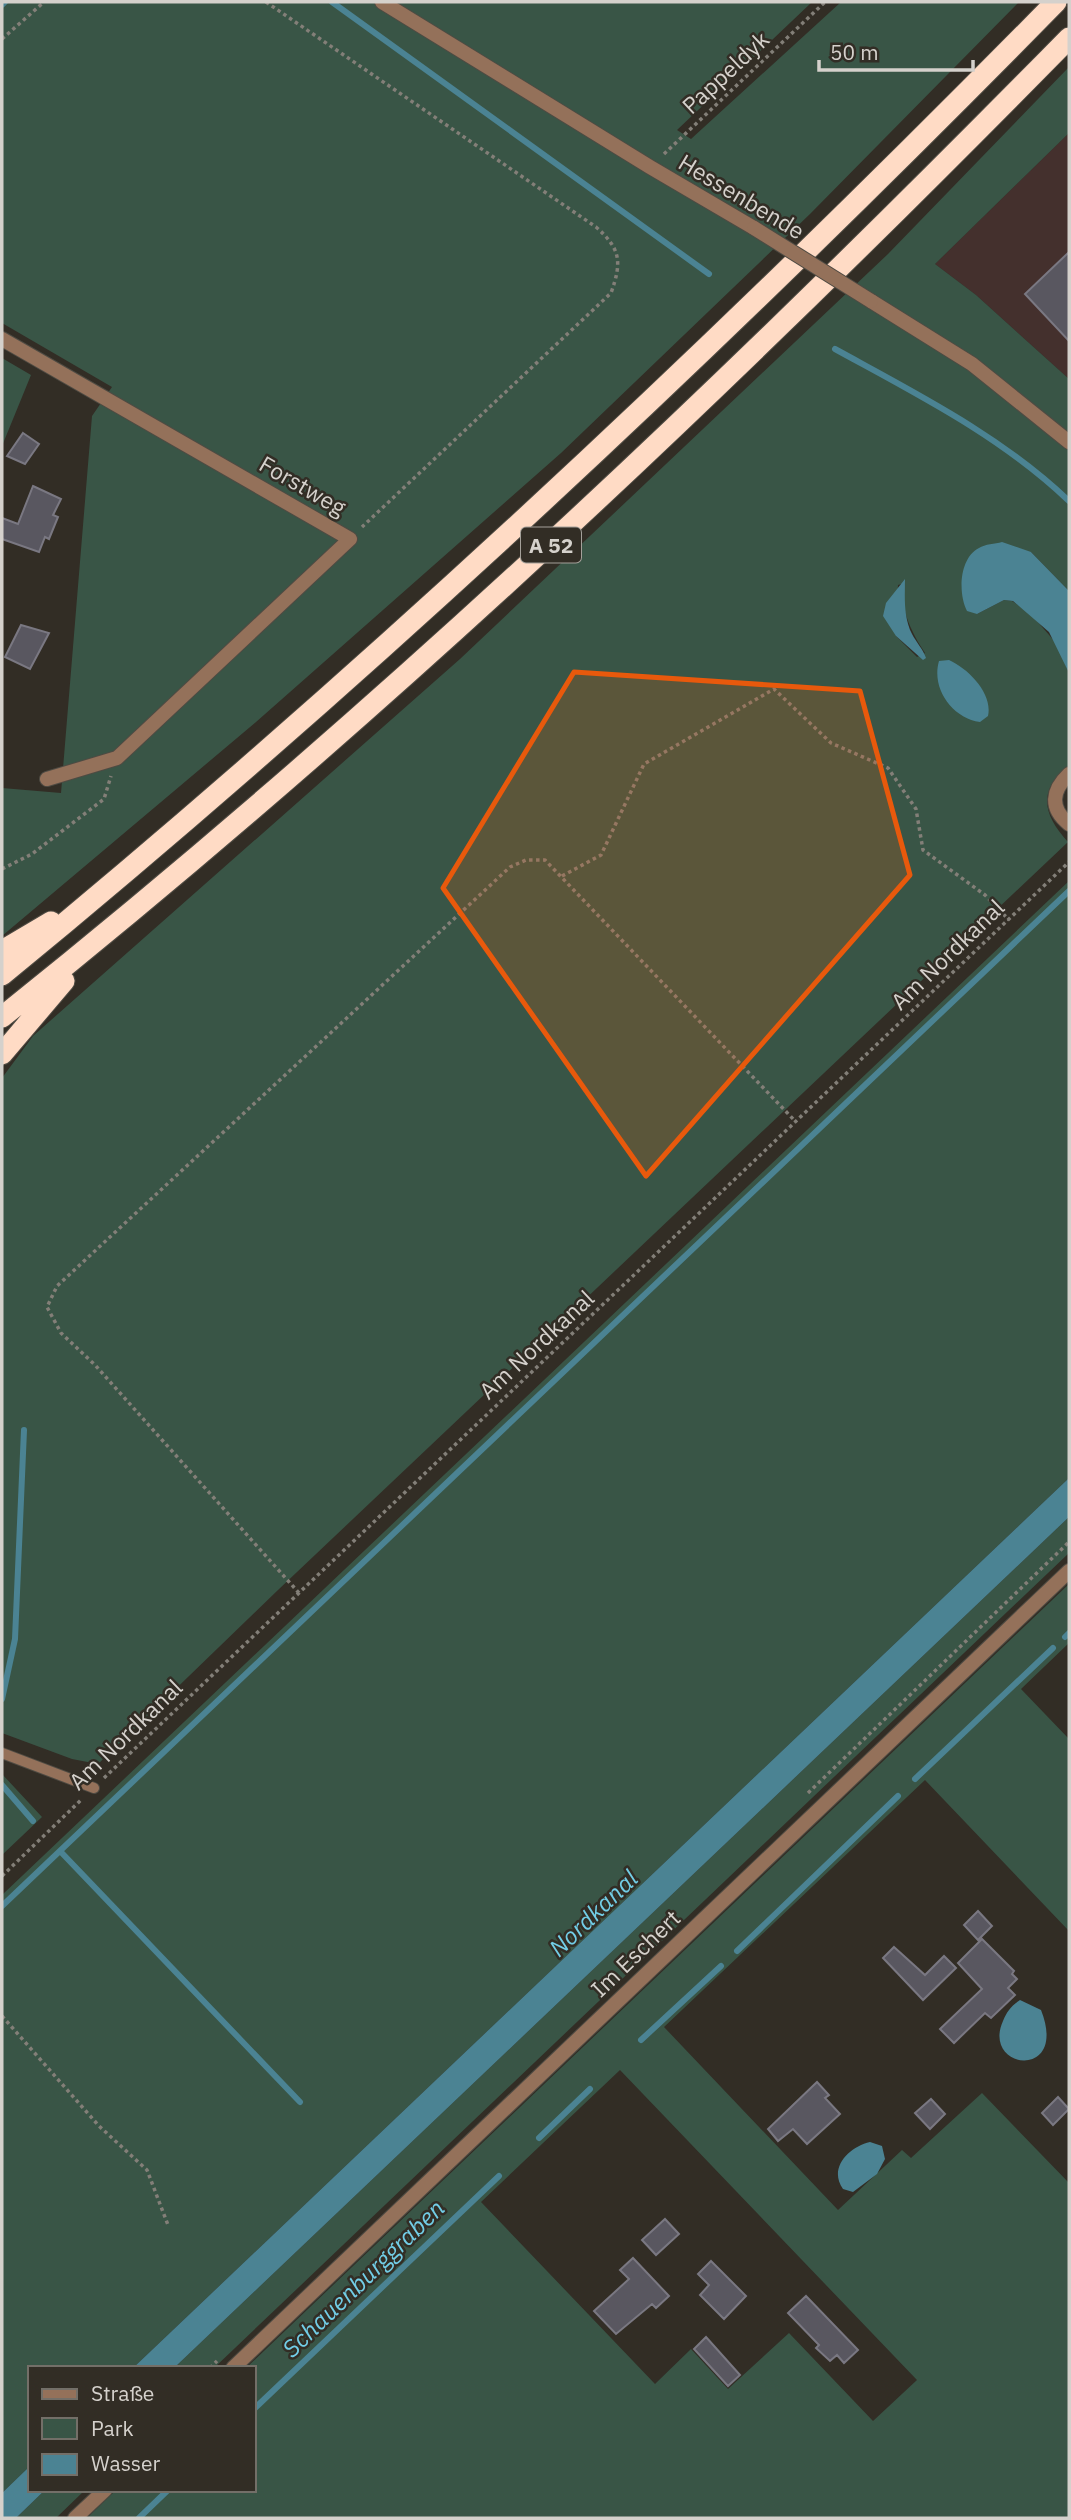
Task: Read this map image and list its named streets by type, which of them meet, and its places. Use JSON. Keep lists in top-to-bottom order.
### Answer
{
  "streets": {
    "highway": ["A 52"],
    "street": ["Hessenbende", "Forstweg", "Im Eschert"],
    "path": ["Pappeldyk", "Am Nordkanal"]
  },
  "crossings": [
    ["Pappeldyk", "Hessenbende"]
  ],
  "water": ["Nordkanal", "Schauenburggraben"],
  "legend": ["Straße", "Park", "Wasser"],
  "scale_bar": "50 m"
}
